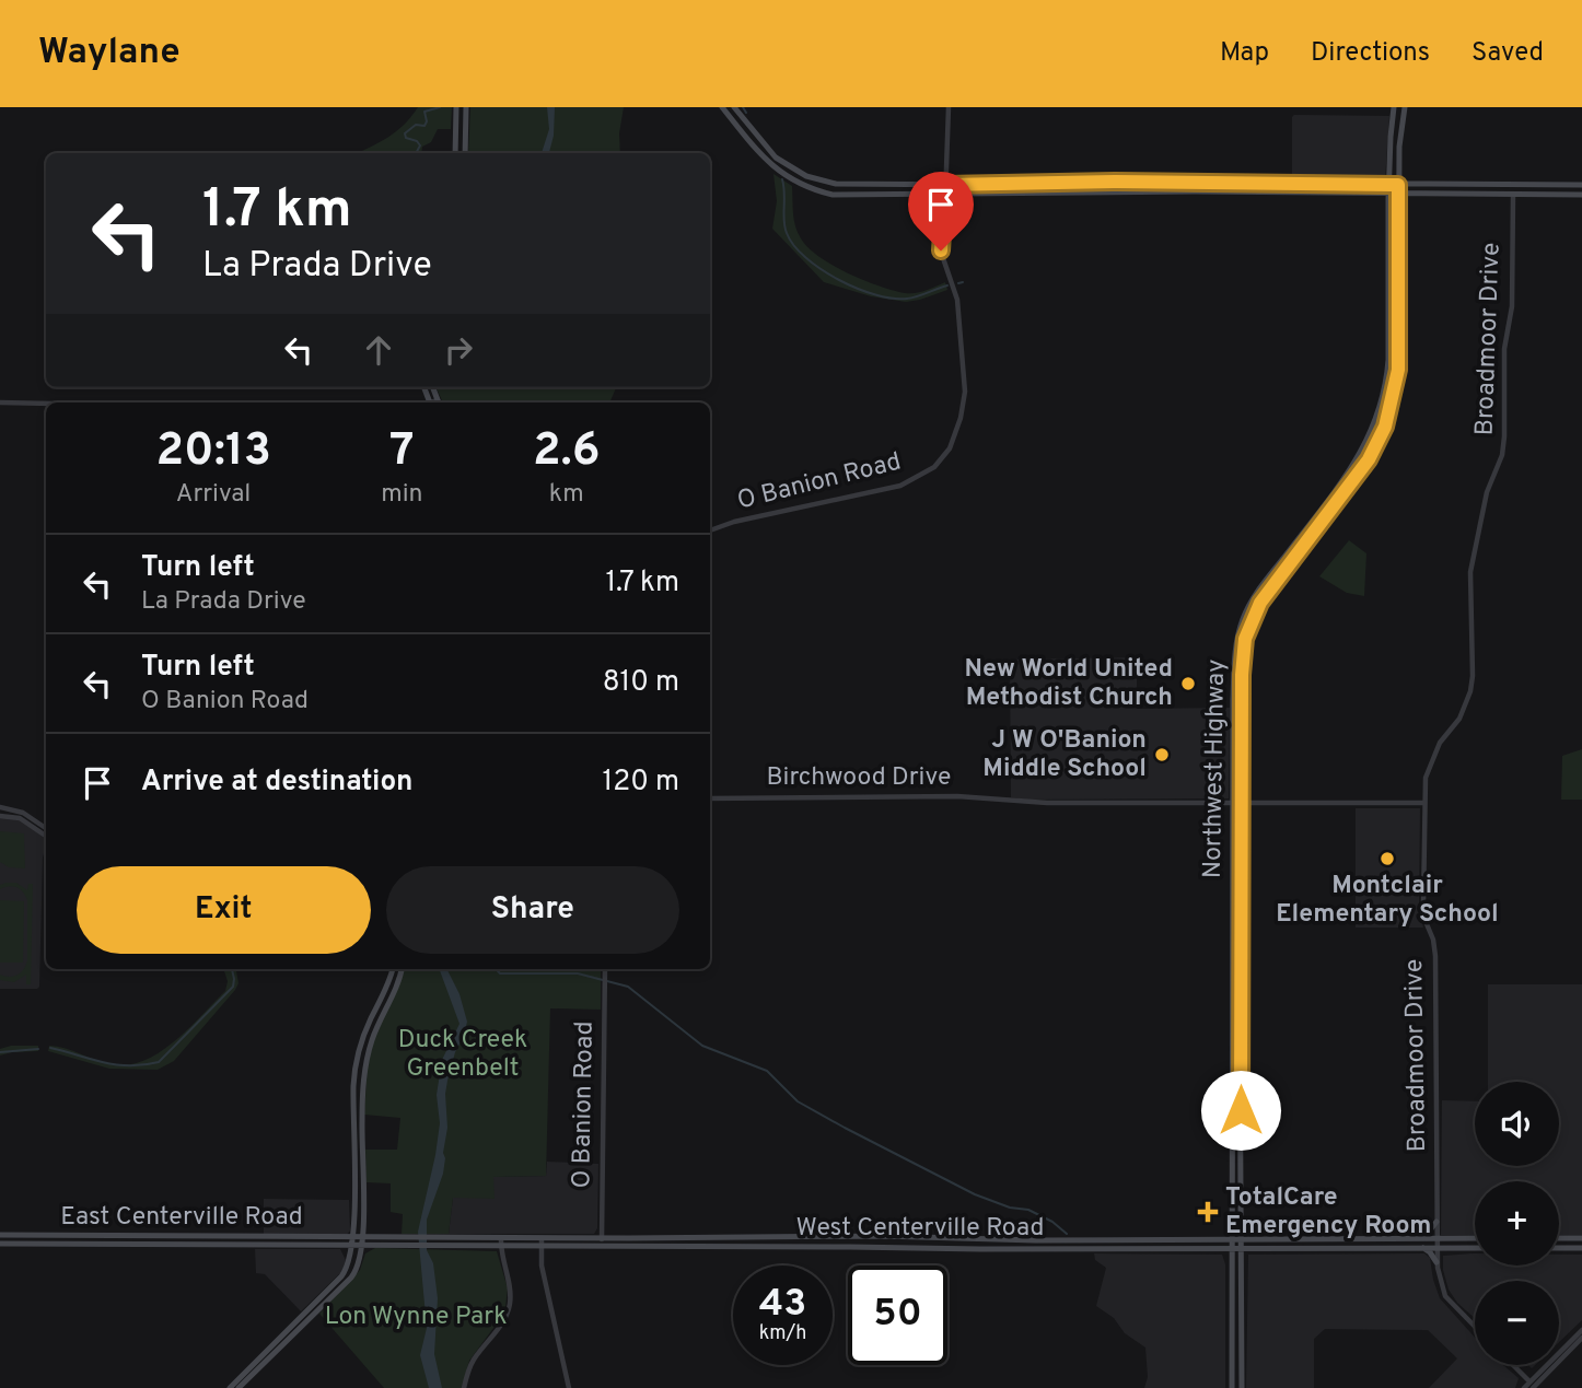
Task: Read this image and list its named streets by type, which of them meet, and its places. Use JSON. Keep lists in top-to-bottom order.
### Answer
{
  "streets": {
    "main road": ["Northwest Highway", "East Centerville Road", "West Centerville Road"],
    "street": ["Broadmoor Drive", "O Banion Road", "Birchwood Drive"]
  },
  "crossings": [
    ["Broadmoor Drive", "Birchwood Drive"],
    ["Broadmoor Drive", "West Centerville Road"],
    ["O Banion Road", "West Centerville Road"],
    ["Northwest Highway", "Birchwood Drive"],
    ["Northwest Highway", "West Centerville Road"],
    ["East Centerville Road", "West Centerville Road"]
  ],
  "parks": ["Duck Creek Greenbelt", "Lon Wynne Park"],
  "places": {
    "other": ["New World United Methodist Church", "J W O'Banion Middle School", "Montclair Elementary School"],
    "health": ["TotalCare Emergency Room"]
  },
  "page": {
    "header": "Waylane",
    "nav": ["Map", "Directions", "Saved"],
    "turn": ["1.7 km", "La Prada Drive"],
    "eta": [
      "20:13",
      "Arrival",
      "7",
      "min",
      "2.6",
      "km"
    ],
    "list": [
      {
        "name": "Turn left",
        "note": "La Prada Drive",
        "value": "1.7 km"
      },
      {
        "name": "Turn left",
        "note": "O Banion Road",
        "value": "810 m"
      },
      {
        "name": "Arrive at destination",
        "value": "120 m"
      }
    ],
    "buttons": ["Exit", "Share"],
    "map_buttons": ["+", "−"],
    "speed": "43 km/h",
    "limit": "50"
  }
}
